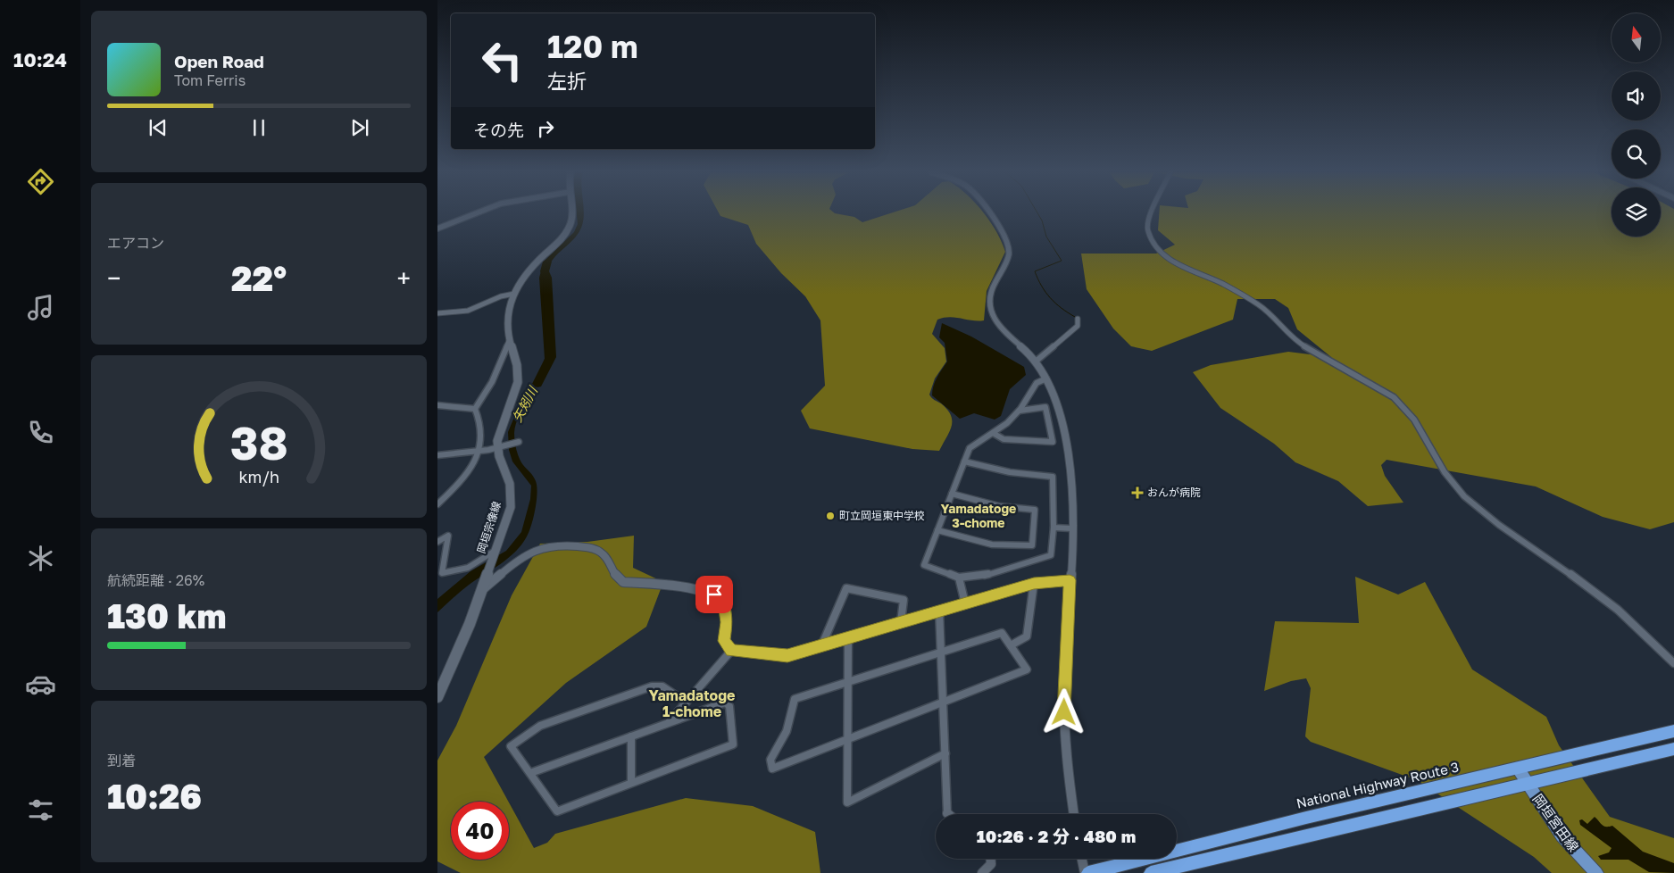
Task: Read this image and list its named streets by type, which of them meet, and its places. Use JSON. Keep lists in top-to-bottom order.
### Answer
{
  "streets": {
    "highway": ["National Highway Route 3"],
    "main road": ["岡垣宗像線", "岡垣宮田線"]
  },
  "crossings": [
    ["National Highway Route 3", "岡垣宮田線"]
  ],
  "districts": ["Yamadatoge 3-chome", "Yamadatoge 1-chome"],
  "water": ["矢矧川"],
  "places": {
    "health": ["おんが病院"],
    "other": ["町立岡垣東中学校"]
  },
  "north": "top",
  "page": {
    "tabs": "10:24",
    "turn": ["120 m", "左折"],
    "song": ["Open Road", "Tom Ferris"],
    "then": "その先",
    "tile": [
      "エアコン",
      ["航続距離 · 26%", "130 km"],
      ["到着", "10:26"]
    ],
    "heat": ["−", "22°", "+"],
    "limit": "40",
    "trip": "10:26 · 2 分 · 480 m",
    "gauge": ["38", "km/h"]
  }
}
